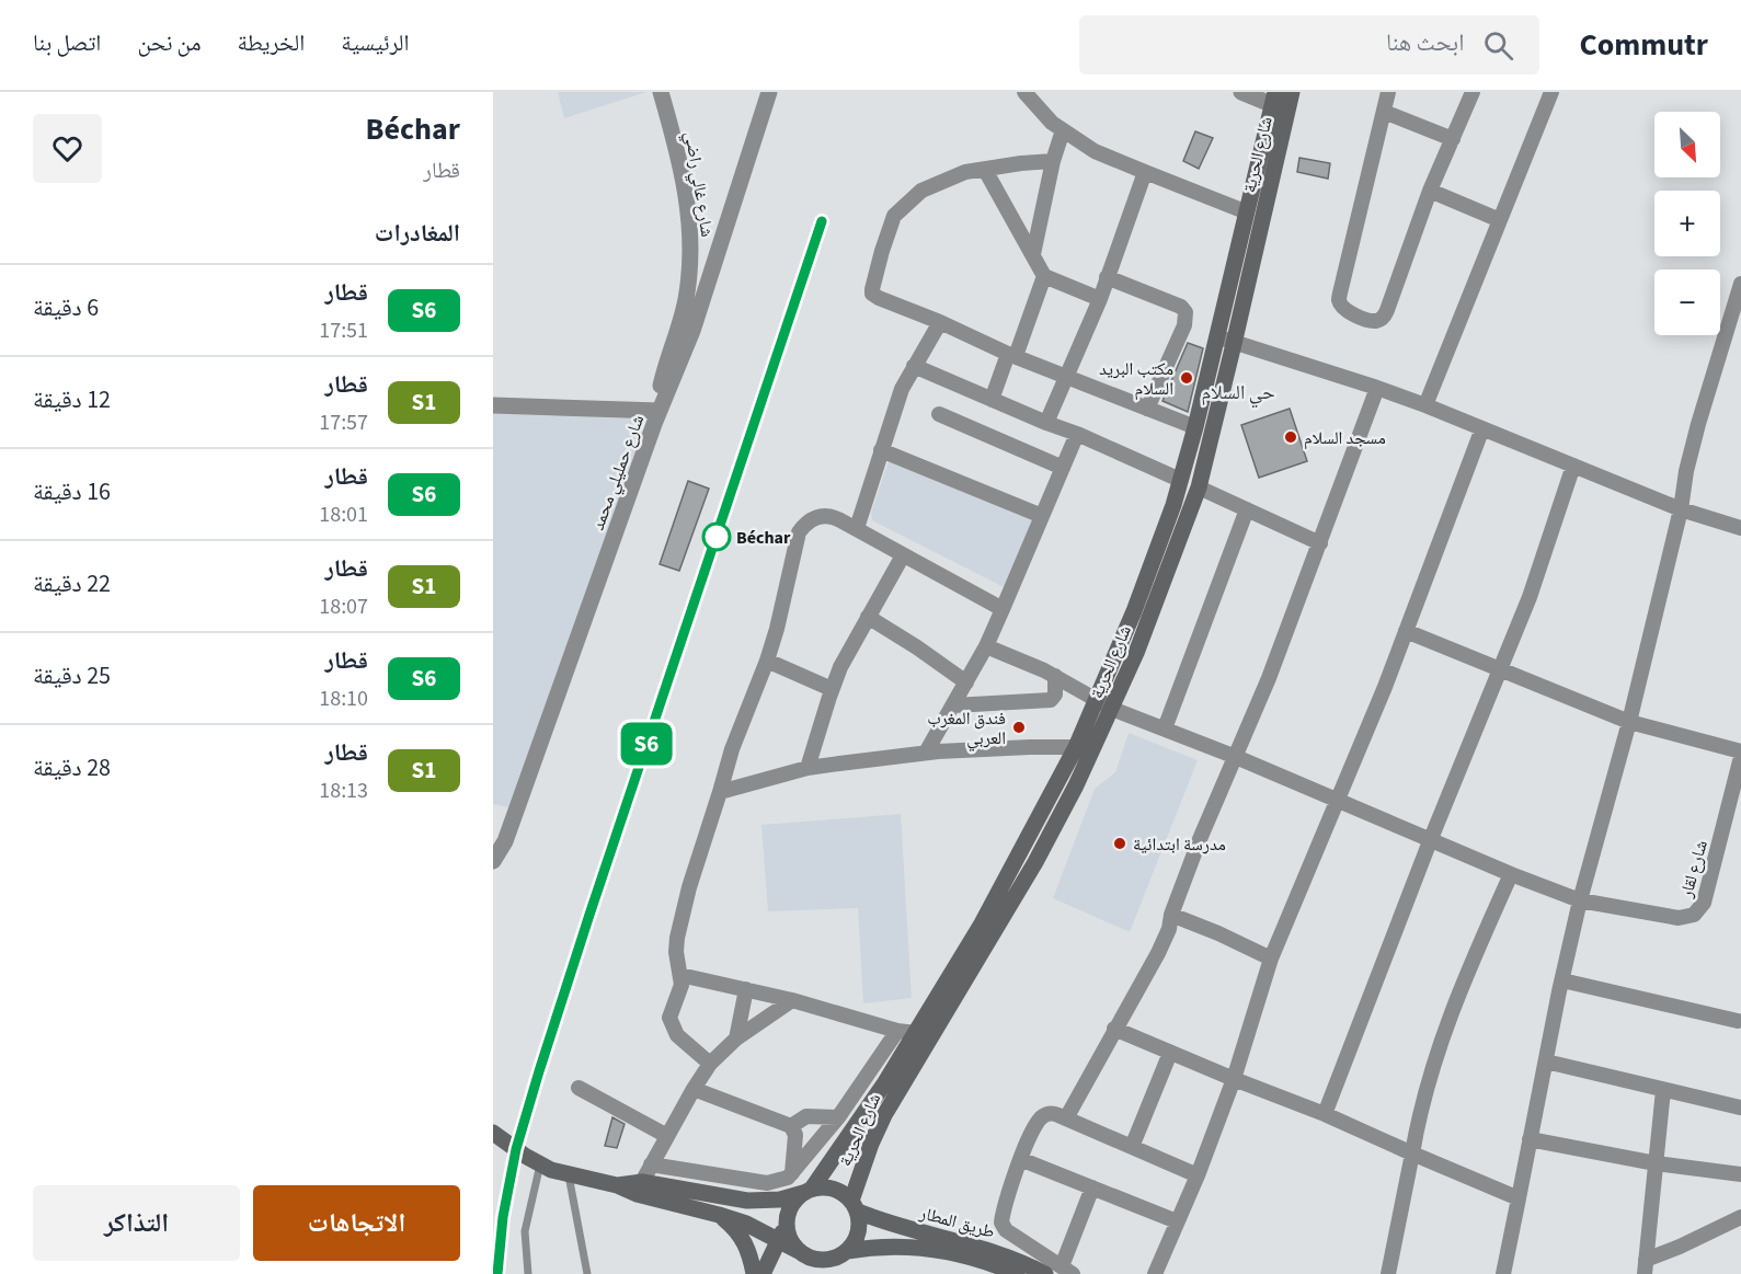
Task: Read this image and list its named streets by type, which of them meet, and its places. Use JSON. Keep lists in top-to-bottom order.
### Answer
{
  "streets": {
    "main road": ["شارع الحرية", "طريق المطار"],
    "street": ["شارع غالي راضي", "شارع حمليلي محمد", "شارع لقار"]
  },
  "crossings": [
    ["شارع الحرية", "شارع لقار"],
    ["شارع الحرية", "طريق المطار"],
    ["شارع غالي راضي", "شارع حمليلي محمد"]
  ],
  "districts": ["حي السلام"],
  "places": [
    "مكتب البريد السلام",
    "مسجد السلام",
    "Béchar",
    "فندق المغرب العربي",
    "مدرسة ابتدائية"
  ],
  "north": "bottom right",
  "page": {
    "header": "Commutr",
    "search": "ابحث هنا",
    "nav": [
      "الرئيسية",
      "الخريطة",
      "من نحن",
      "اتصل بنا"
    ],
    "on_map": "S6",
    "heading": [
      ["Béchar", "قطار"],
      "المغادرات"
    ],
    "map_buttons": ["+", "−"],
    "list": [
      {
        "mark": "S6",
        "name": "قطار",
        "note": "17:51",
        "value": "6 دقيقة"
      },
      {
        "mark": "S1",
        "name": "قطار",
        "note": "17:57",
        "value": "12 دقيقة"
      },
      {
        "mark": "S6",
        "name": "قطار",
        "note": "18:01",
        "value": "16 دقيقة"
      },
      {
        "mark": "S1",
        "name": "قطار",
        "note": "18:07",
        "value": "22 دقيقة"
      },
      {
        "mark": "S6",
        "name": "قطار",
        "note": "18:10",
        "value": "25 دقيقة"
      },
      {
        "mark": "S1",
        "name": "قطار",
        "note": "18:13",
        "value": "28 دقيقة"
      }
    ],
    "buttons": ["الاتجاهات", "التذاكر"]
  }
}
